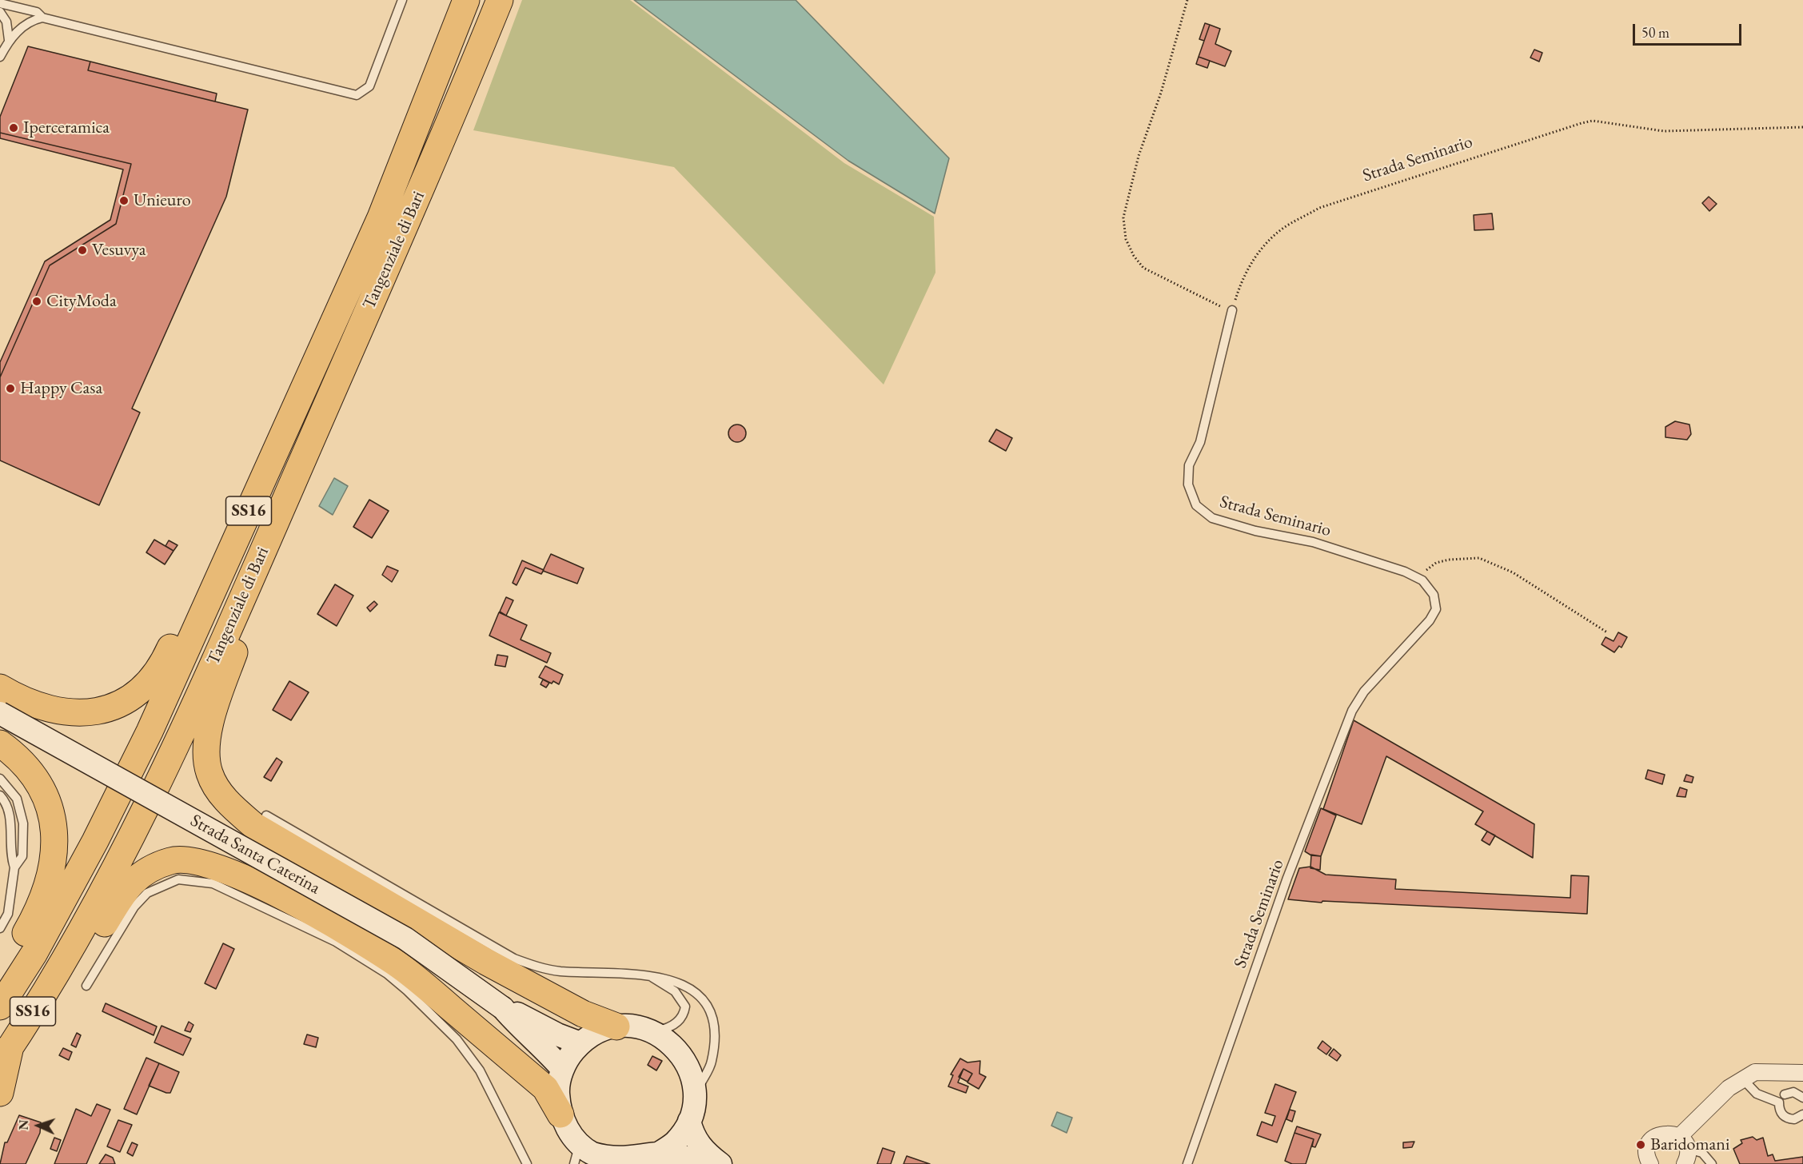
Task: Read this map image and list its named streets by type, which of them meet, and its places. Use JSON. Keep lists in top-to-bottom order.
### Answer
{
  "streets": {
    "highway": ["Tangenziale di Bari", "SS16"],
    "street": ["Strada Santa Caterina"],
    "lane": ["Strada Seminario"]
  },
  "places": [
    "Iperceramica",
    "Unieuro",
    "Vesuvya",
    "CityModa",
    "Happy Casa",
    "Baridomani"
  ],
  "scale_bar": "50 m",
  "north": "left"
}
